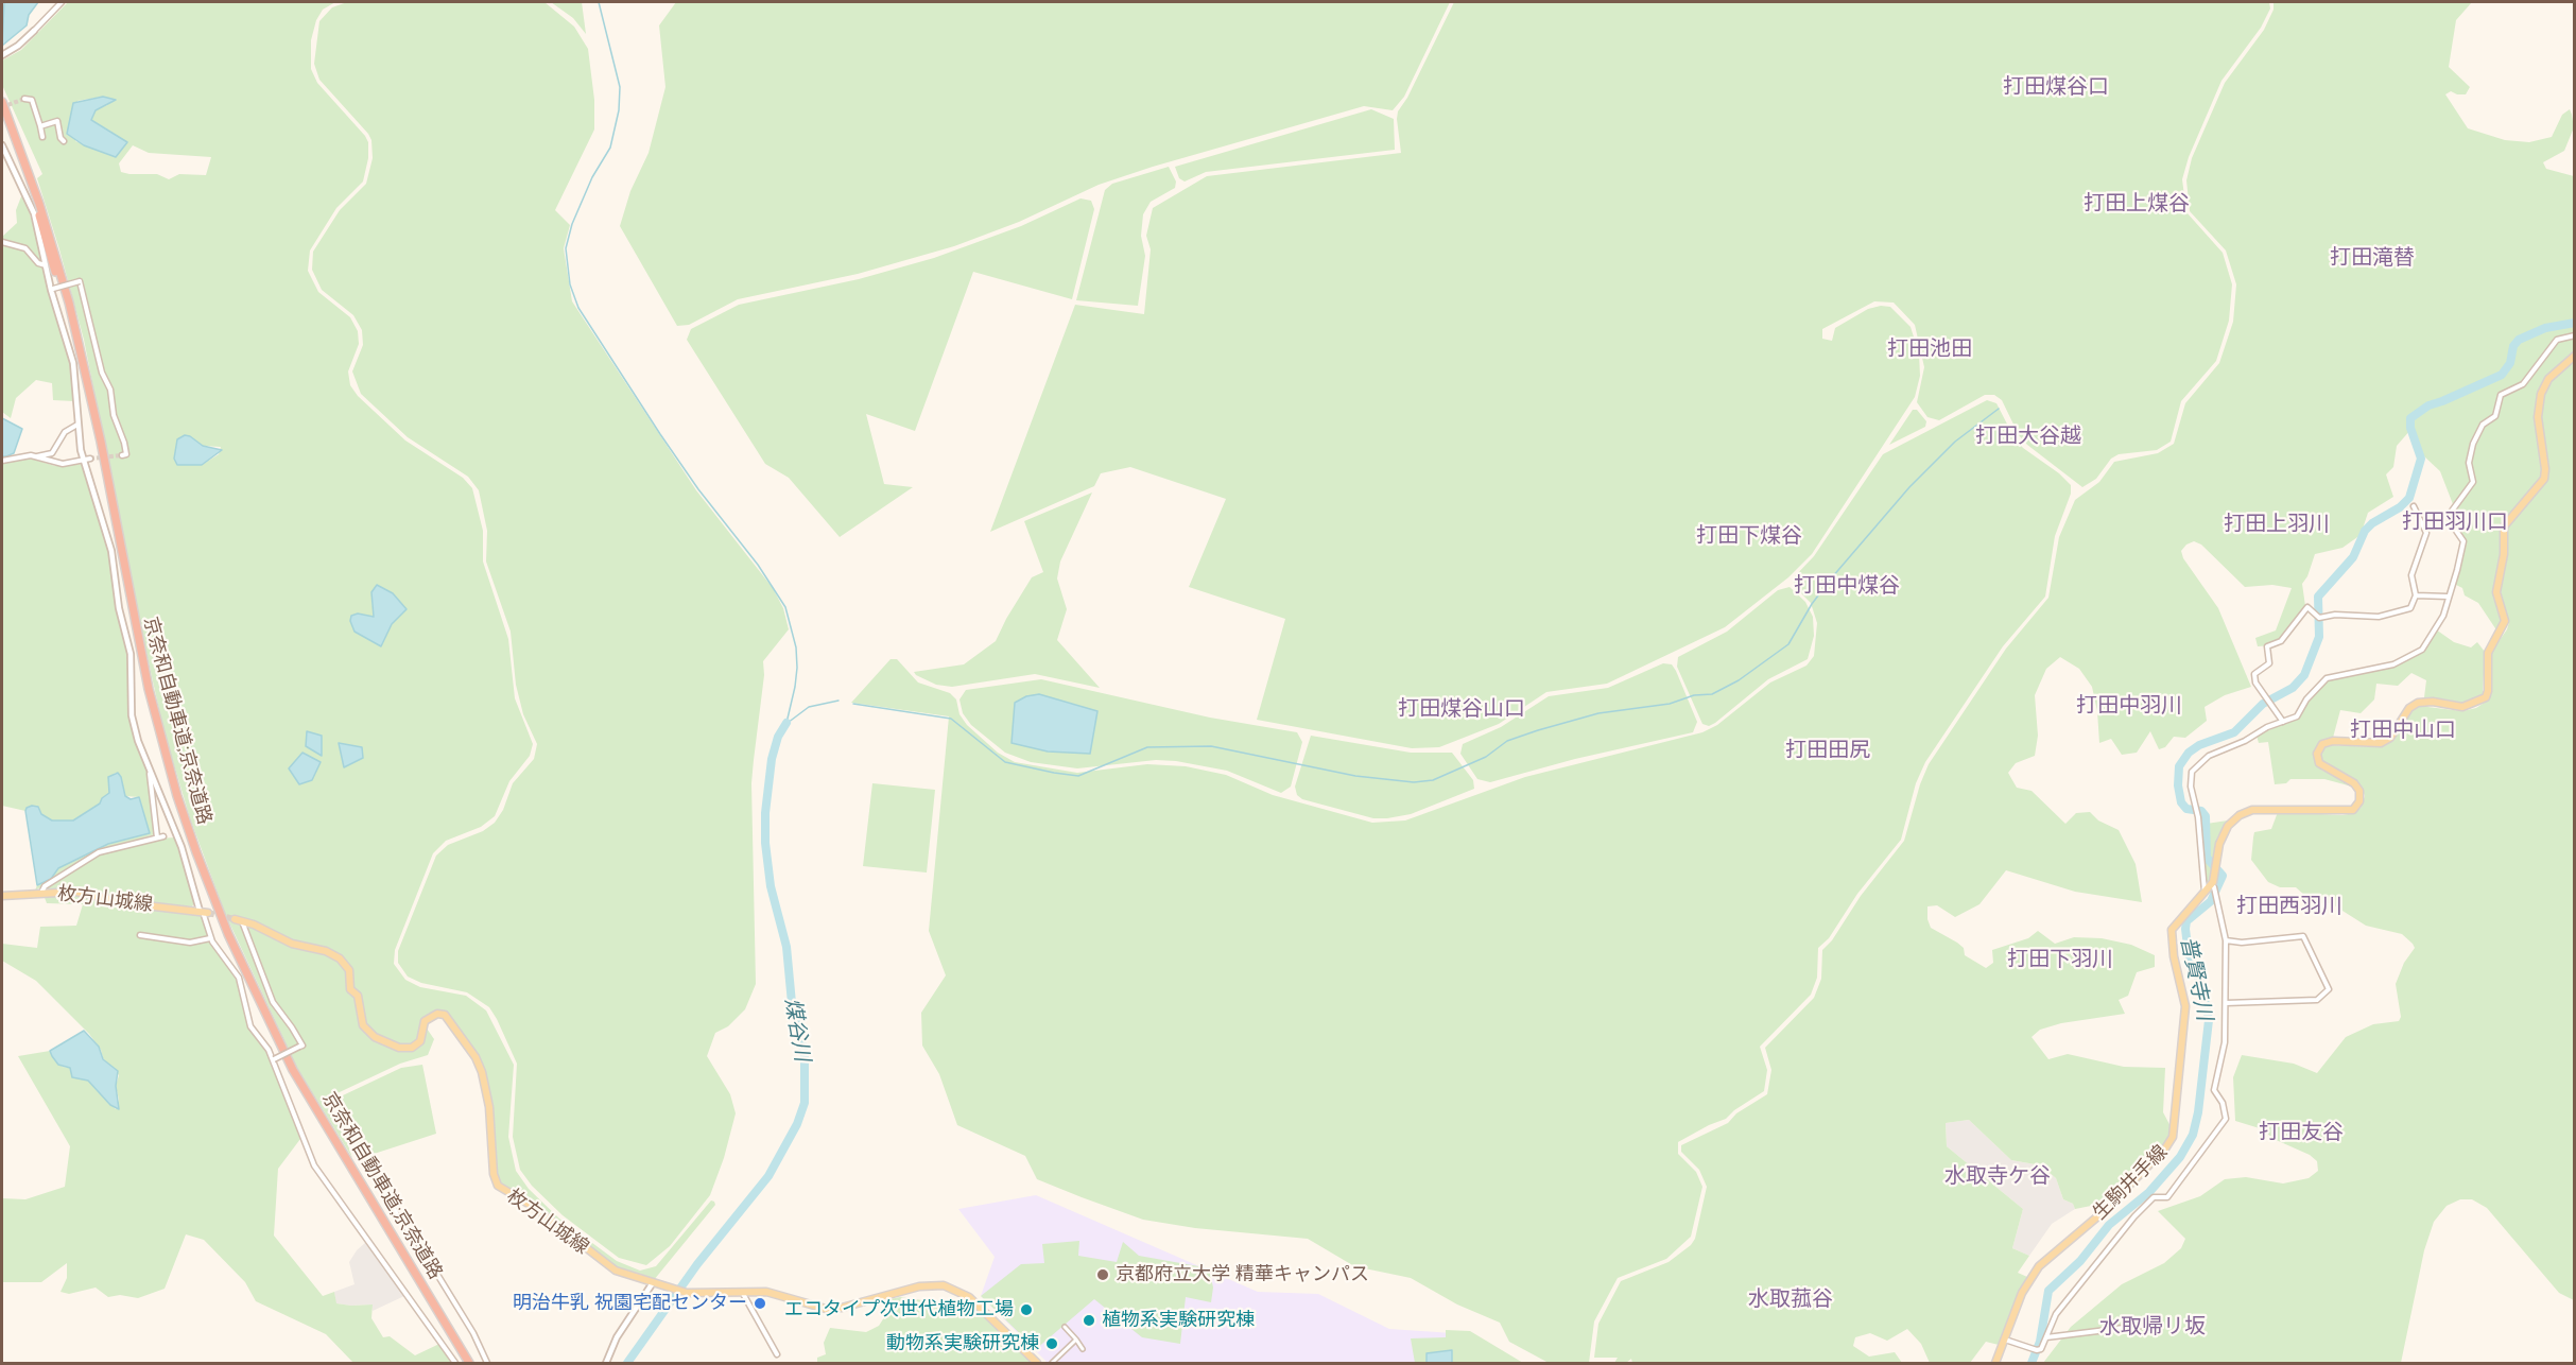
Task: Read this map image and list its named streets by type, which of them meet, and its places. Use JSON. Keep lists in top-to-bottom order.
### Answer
{
  "streets": {
    "highway": ["京奈和自動車道;京奈道路"],
    "main road": ["枚方山城線", "生駒井手線"]
  },
  "districts": [
    "打田煤谷口",
    "打田上煤谷",
    "打田滝替",
    "打田池田",
    "打田大谷越",
    "打田羽川口",
    "打田上羽川",
    "打田下煤谷",
    "打田中煤谷",
    "打田中羽川",
    "打田煤谷山口",
    "打田中山口",
    "打田田尻",
    "打田西羽川",
    "打田下羽川",
    "打田友谷",
    "水取寺ケ谷",
    "水取菰谷",
    "水取帰リ坂"
  ],
  "water": ["普賢寺川", "煤谷川"],
  "places": [
    "京都府立大学 精華キャンパス",
    "明治牛乳 祝園宅配センター",
    "エコタイプ次世代植物工場",
    "植物系実験研究棟",
    "動物系実験研究棟"
  ]
}
